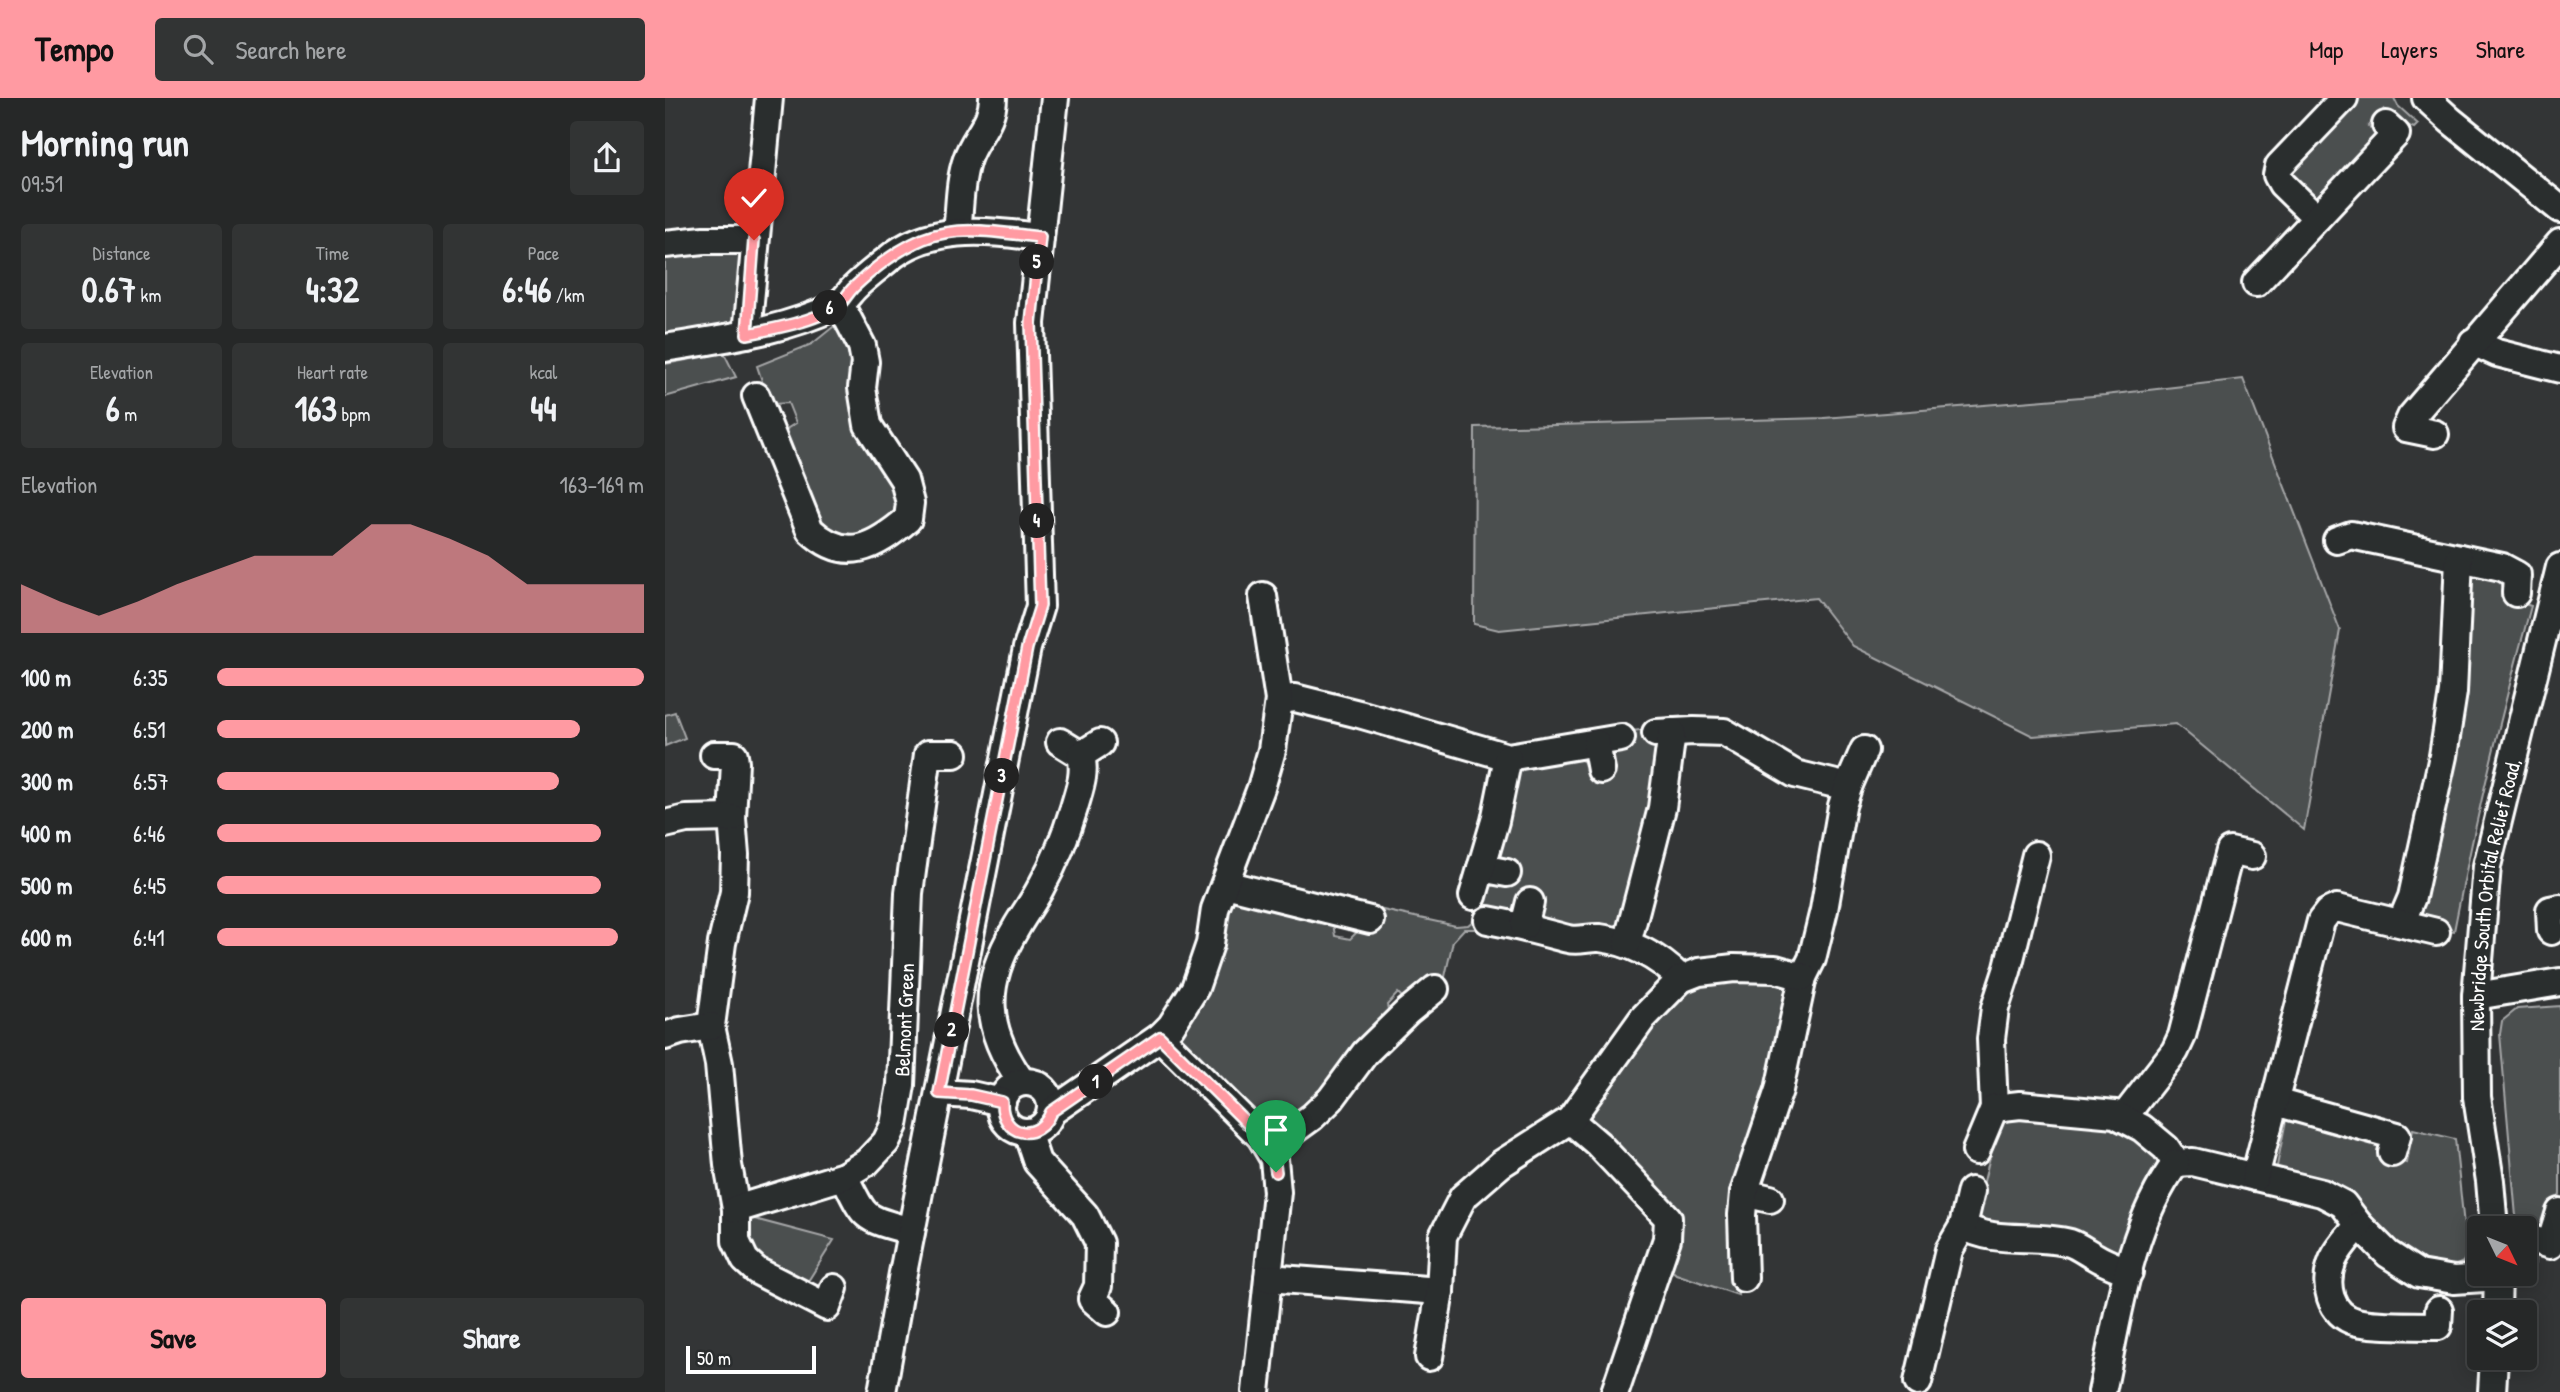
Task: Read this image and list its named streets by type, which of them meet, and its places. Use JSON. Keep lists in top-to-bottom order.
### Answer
{
  "streets": {
    "street": ["Newbridge South Orbital Relief Road,", "Belmont Green"]
  },
  "scale_bar": "50 m",
  "north": "bottom right",
  "page": {
    "header": "Tempo",
    "search": "Search here",
    "nav": ["Map", "Layers", "Share"],
    "heading": ["Morning run", "09:51"],
    "stats": [
      ["Distance", "0.67 km"],
      ["Time", "4:32"],
      ["Pace", "6:46 /km"],
      ["Elevation", "6 m"],
      ["Heart rate", "163 bpm"],
      ["kcal", "44"]
    ],
    "pins": [
      "5",
      "6",
      "4",
      "3",
      "2",
      "1"
    ],
    "chart": ["Elevation", "163–169 m"],
    "list": [
      {
        "name": "100 m",
        "note": "6:35"
      },
      {
        "name": "200 m",
        "note": "6:51"
      },
      {
        "name": "300 m",
        "note": "6:57"
      },
      {
        "name": "400 m",
        "note": "6:46"
      },
      {
        "name": "500 m",
        "note": "6:45"
      },
      {
        "name": "600 m",
        "note": "6:41"
      }
    ],
    "buttons": ["Save", "Share"],
    "scale": "50 m"
  }
}
